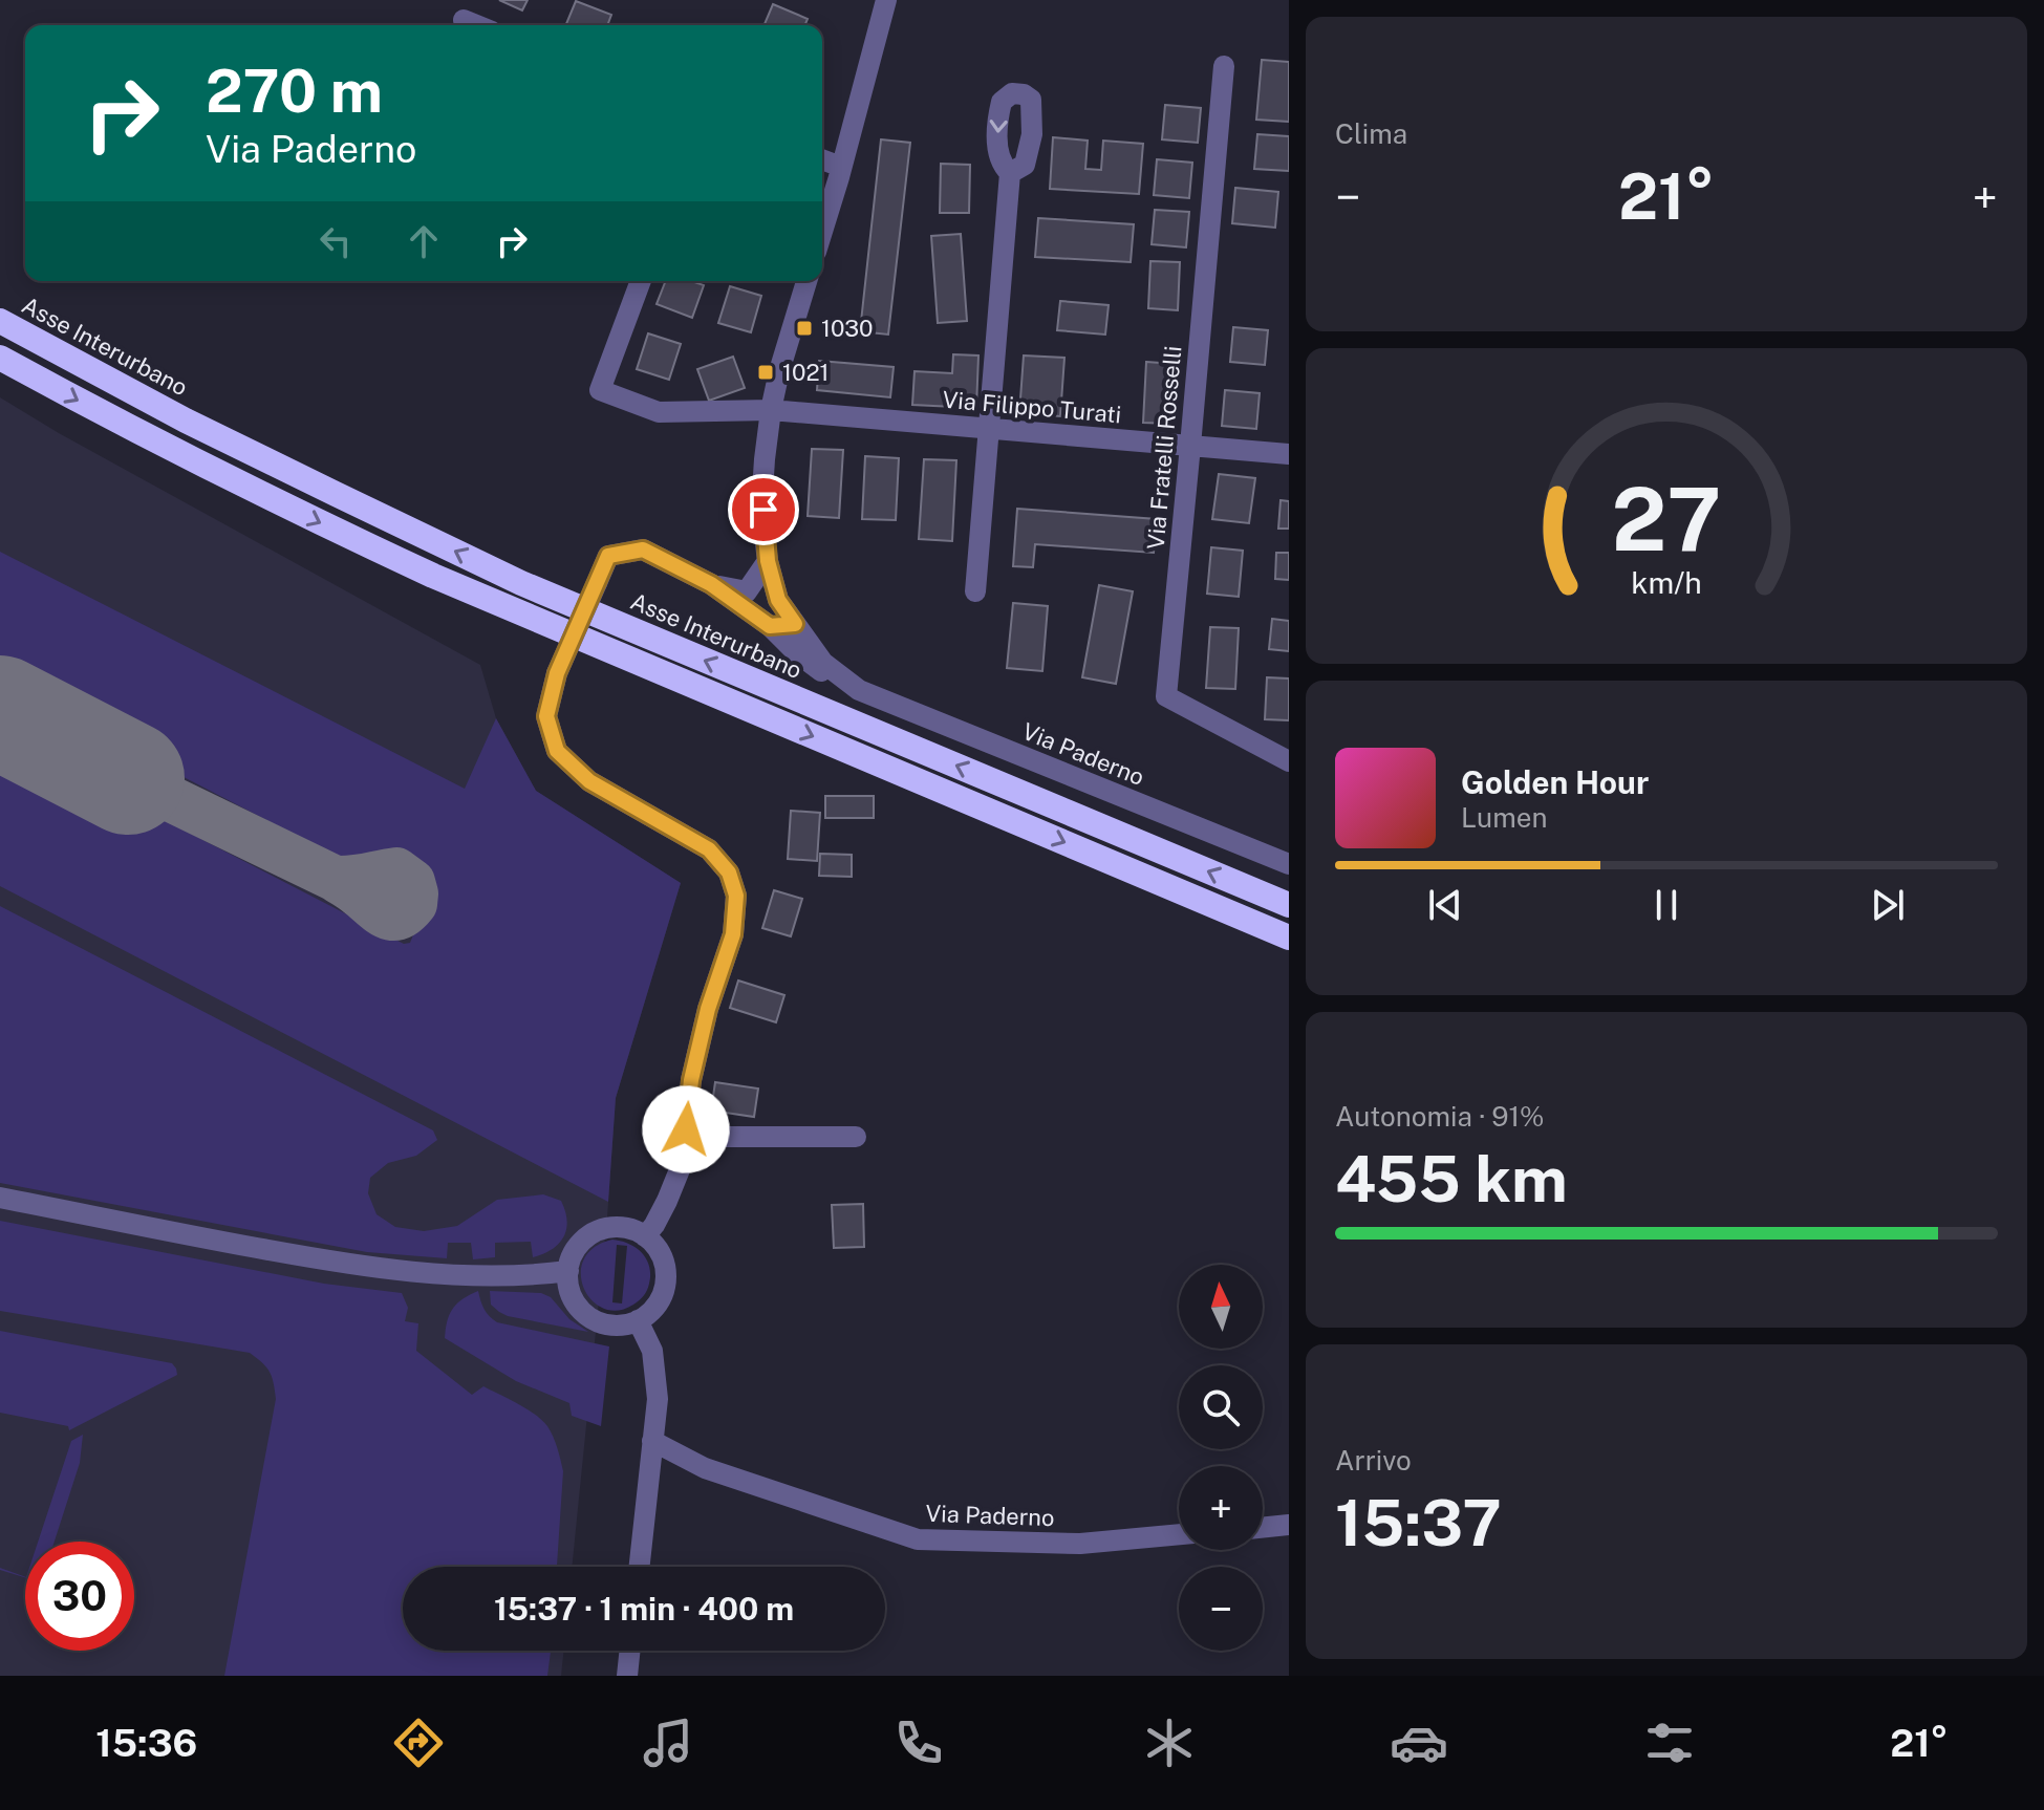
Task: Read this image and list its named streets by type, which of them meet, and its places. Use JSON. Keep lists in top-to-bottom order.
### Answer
{
  "streets": {
    "highway": ["Asse Interurbano"],
    "street": ["Via Filippo Turati", "Via Fratelli Rosselli", "Via Paderno"]
  },
  "crossings": [
    ["Via Filippo Turati", "Via Fratelli Rosselli"],
    ["Via Filippo Turati", "Via Paderno"]
  ],
  "places": {
    "transit": ["1030", "1021"]
  },
  "north": "top",
  "page": {
    "tile": [
      "Clima",
      ["Autonomia · 91%", "455 km"],
      ["Arrivo", "15:37"]
    ],
    "turn": ["270 m", "Via Paderno"],
    "heat": ["−", "21°", "+"],
    "song": ["Golden Hour", "Lumen"],
    "map_buttons": ["+", "−"],
    "limit": "30",
    "trip": "15:37 · 1 min · 400 m",
    "tabs": ["15:36", "21°"],
    "gauge": ["27", "km/h"]
  }
}
